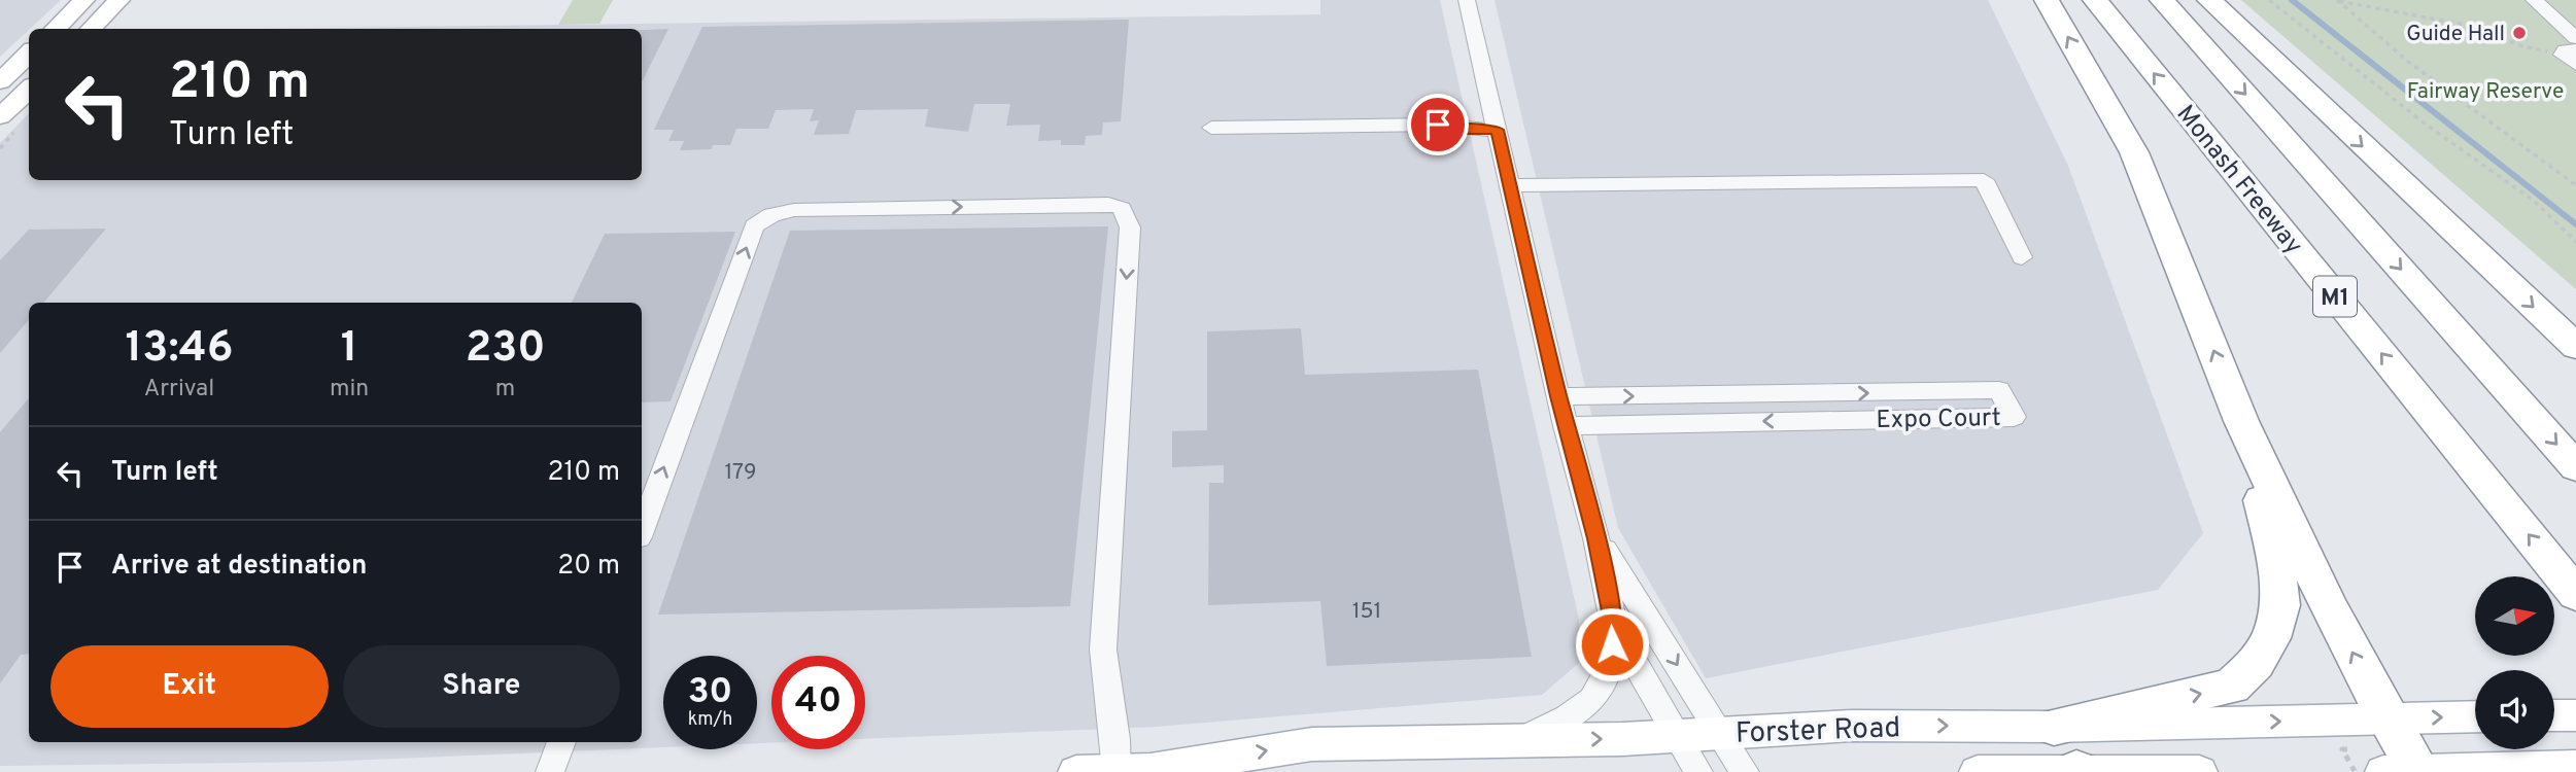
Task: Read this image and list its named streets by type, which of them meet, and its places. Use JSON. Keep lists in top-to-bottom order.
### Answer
{
  "streets": {
    "highway": ["Monash Freeway", "M1"],
    "main road": ["Forster Road"],
    "street": ["Expo Court"]
  },
  "one_way": ["Forster Road"],
  "parks": ["Fairway Reserve"],
  "places": ["Guide Hall"],
  "house_numbers": ["179", "151"],
  "north": "right",
  "page": {
    "turn": ["210 m", "Turn left"],
    "eta": [
      "13:46",
      "Arrival",
      "1",
      "min",
      "230",
      "m"
    ],
    "list": [
      {
        "name": "Turn left",
        "value": "210 m"
      },
      {
        "name": "Arrive at destination",
        "value": "20 m"
      }
    ],
    "buttons": ["Exit", "Share"],
    "speed": "30 km/h",
    "limit": "40"
  }
}
